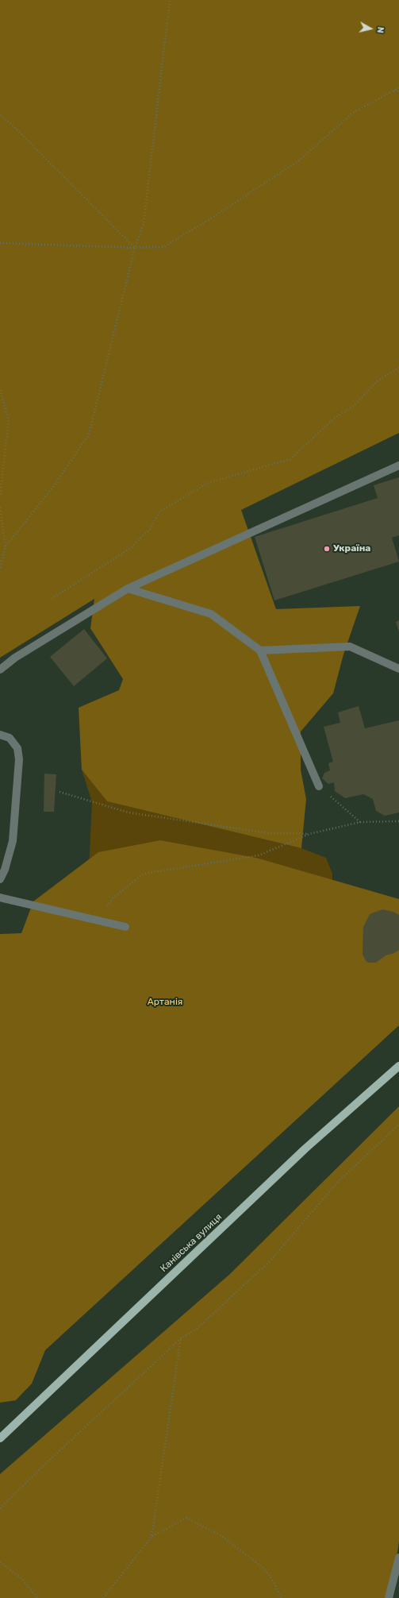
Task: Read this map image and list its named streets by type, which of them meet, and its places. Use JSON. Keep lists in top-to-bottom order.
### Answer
{
  "streets": {
    "main road": ["Канівська вулиця"]
  },
  "parks": ["Артанія"],
  "places": ["Україна"],
  "north": "right"
}
